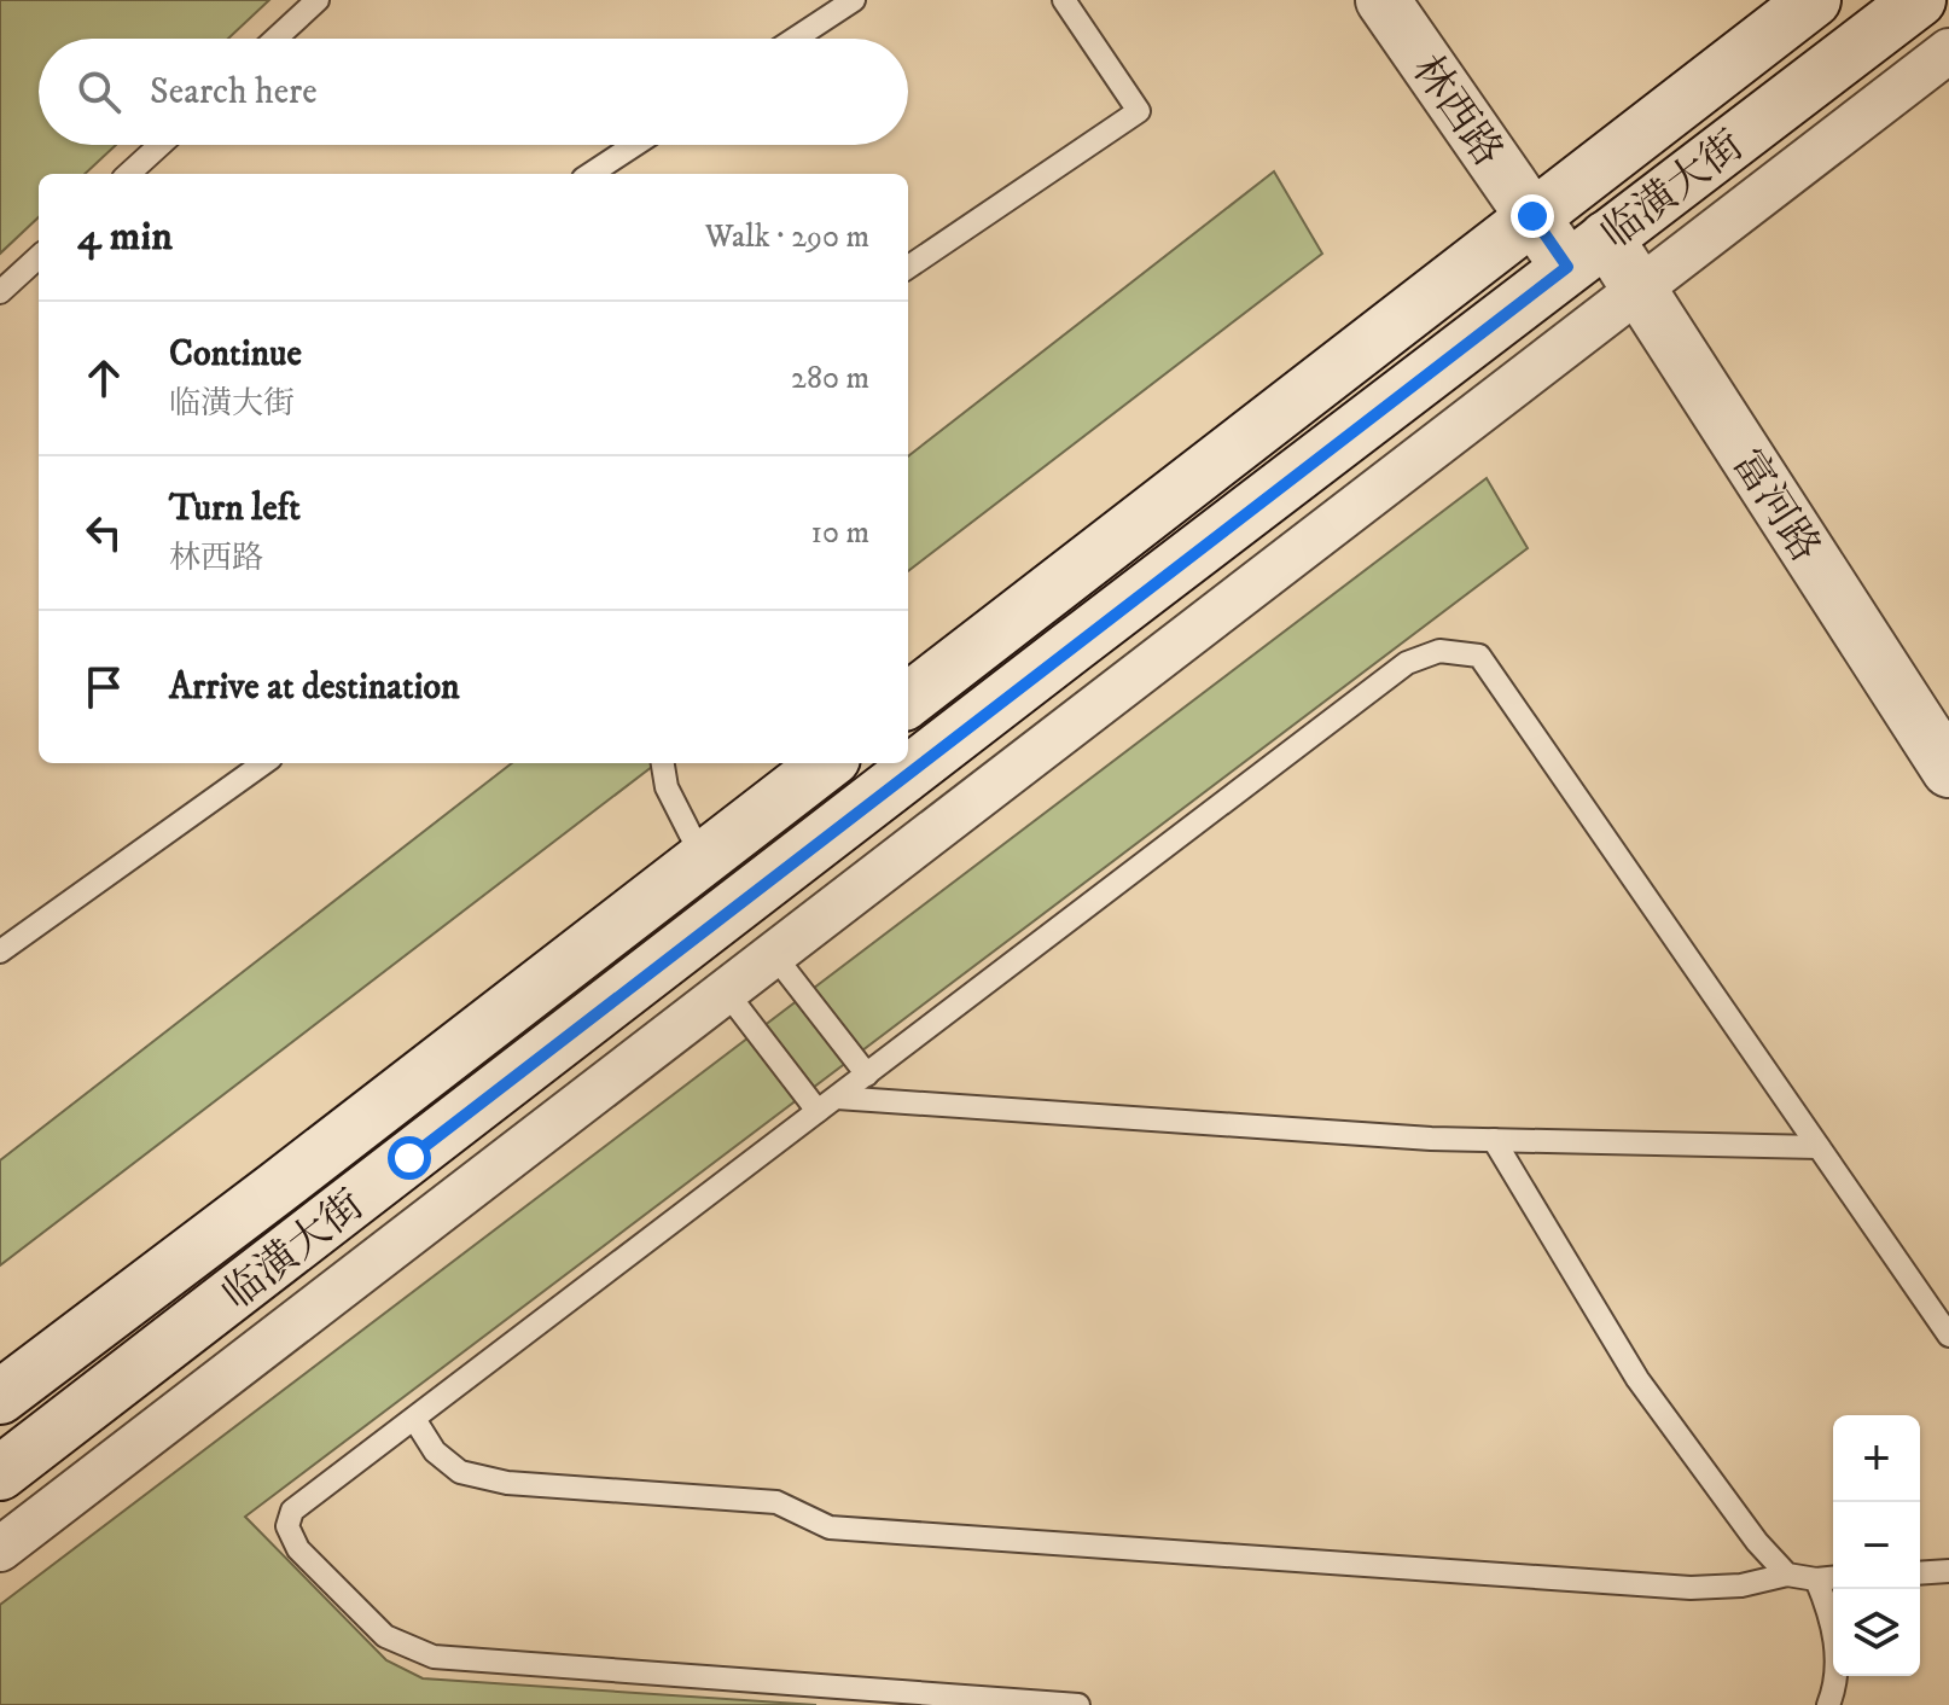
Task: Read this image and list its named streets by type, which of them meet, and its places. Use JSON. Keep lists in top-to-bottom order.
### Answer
{
  "streets": {
    "main road": ["林西路", "临潢大街", "富河路"]
  },
  "crossings": [
    ["林西路", "临潢大街"],
    ["林西路", "富河路"],
    ["临潢大街", "富河路"]
  ],
  "page": {
    "search": "Search here",
    "heading": ["4 min", "Walk · 290 m"],
    "list": [
      ["Continue", "临潢大街", "280 m"],
      ["Turn left", "林西路", "10 m"],
      "Arrive at destination"
    ],
    "map_buttons": ["+", "−"]
  }
}
